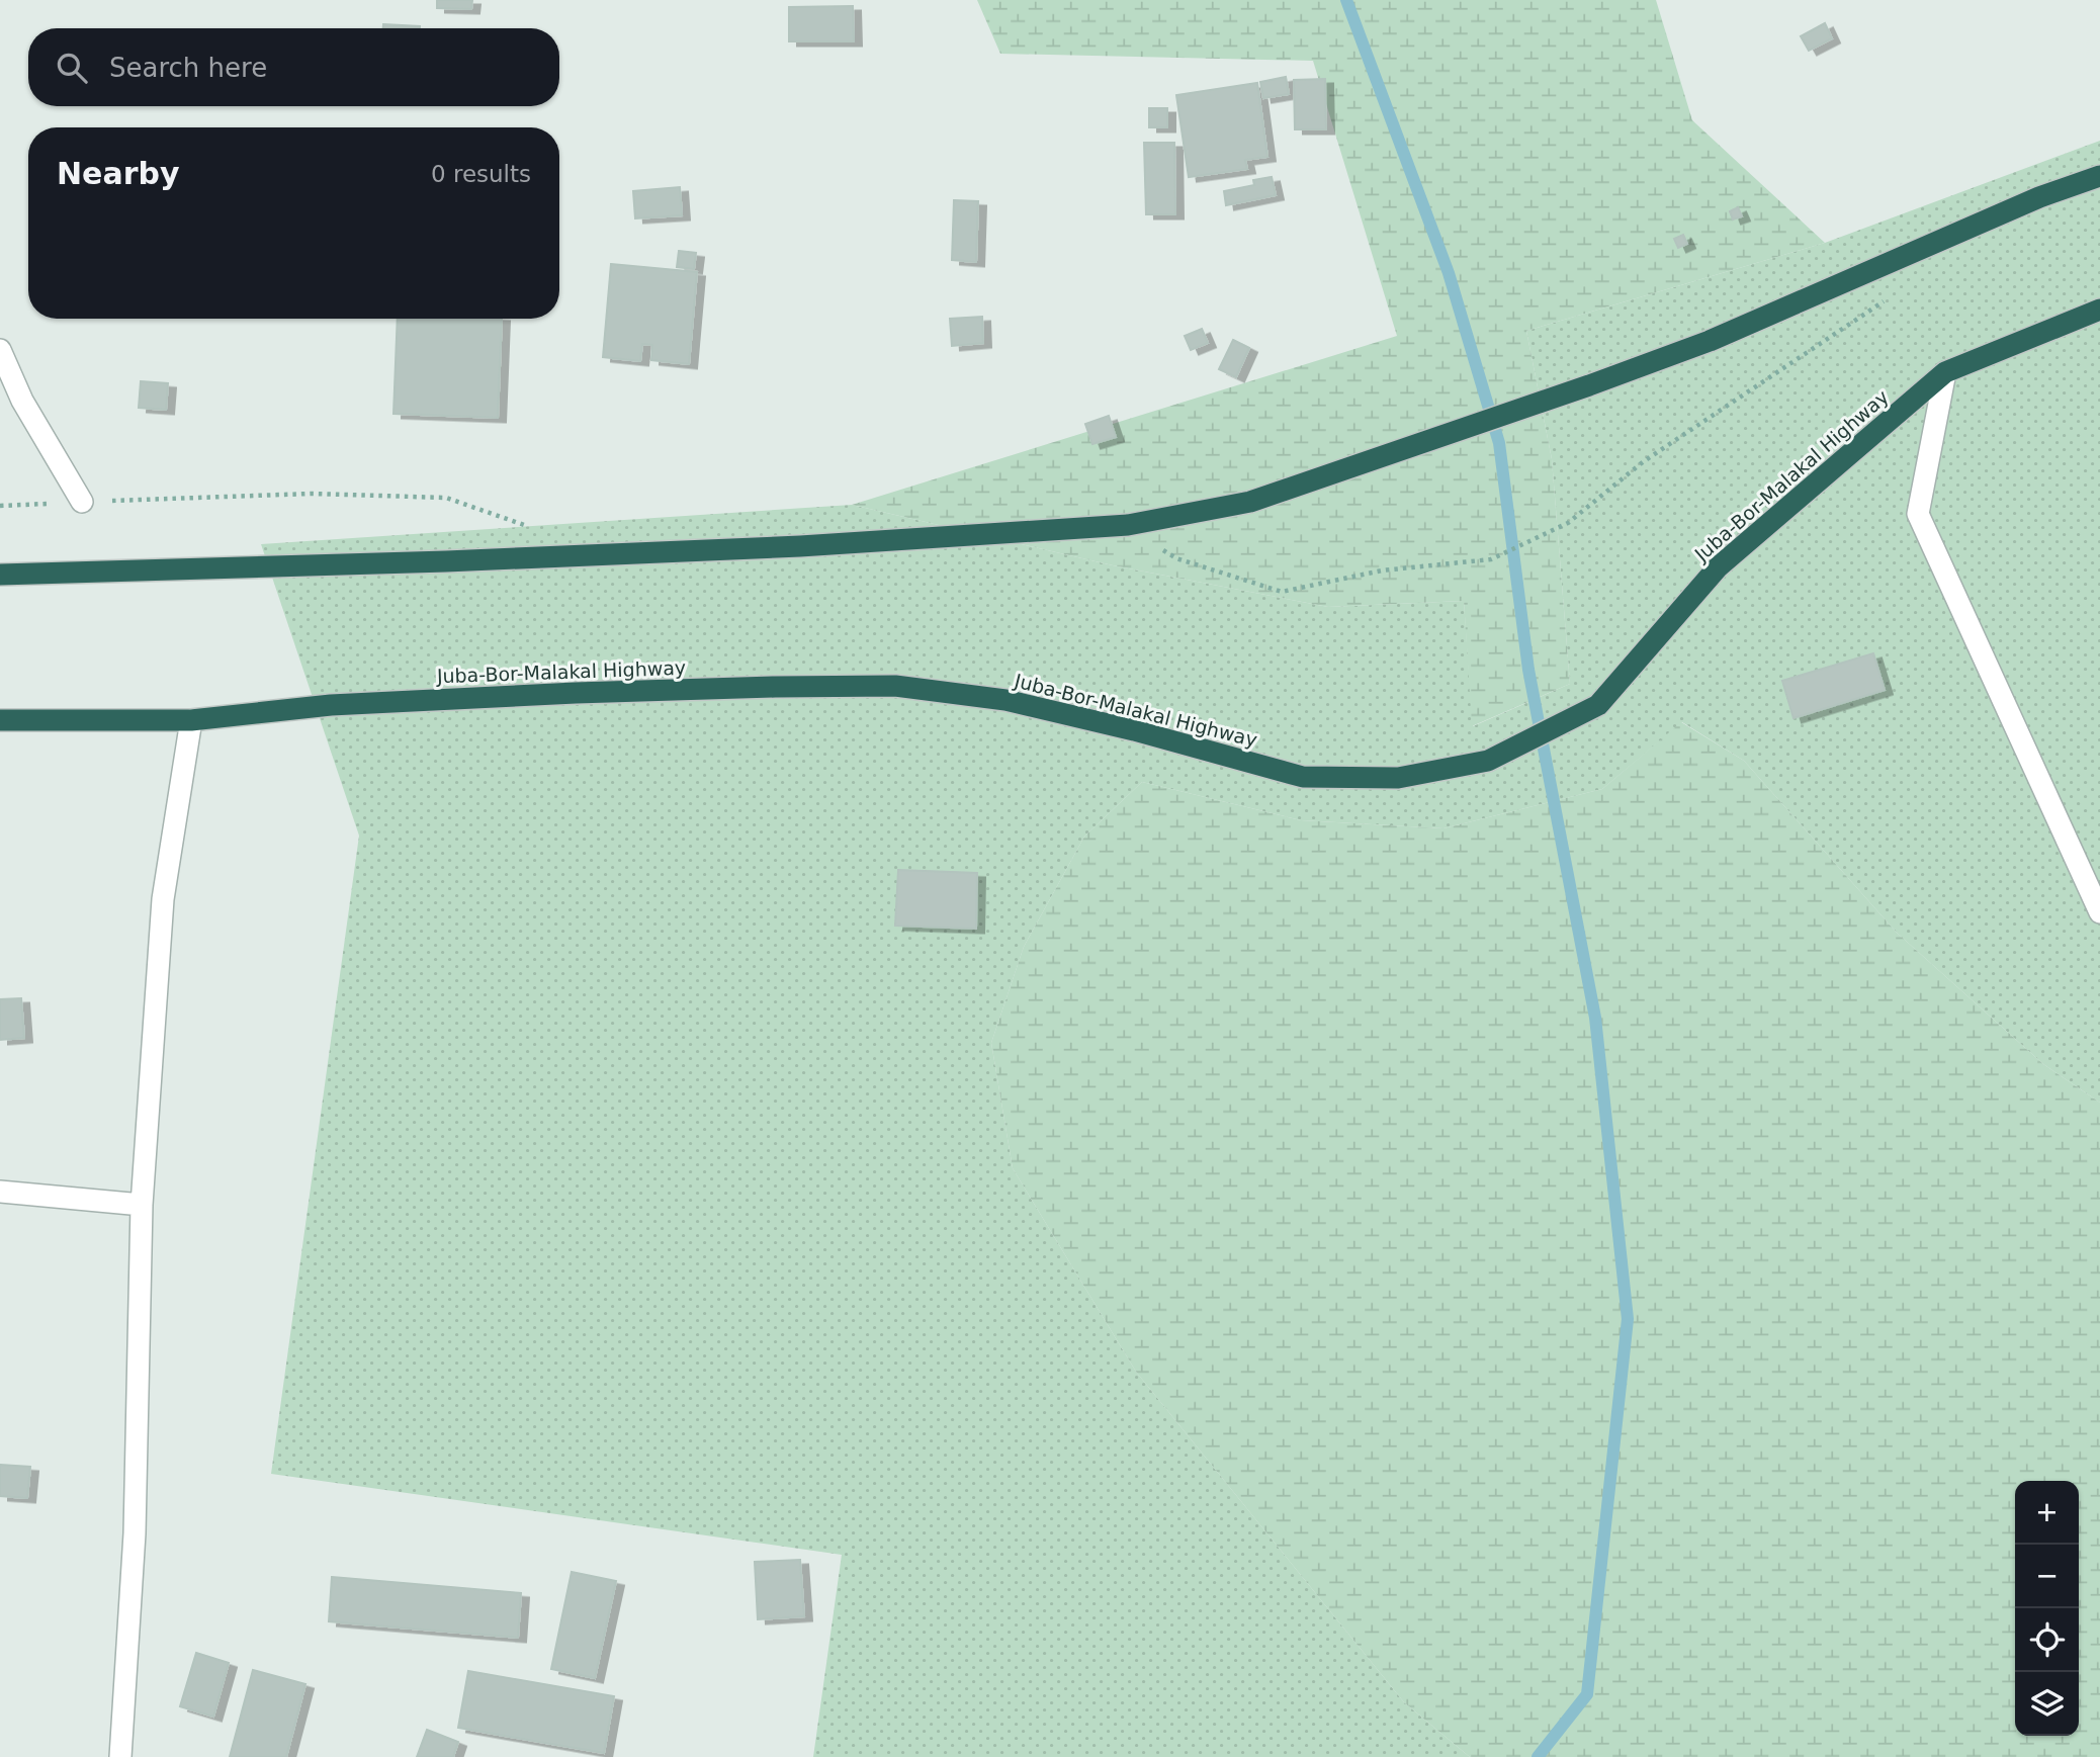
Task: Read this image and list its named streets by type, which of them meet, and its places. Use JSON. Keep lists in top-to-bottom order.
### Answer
{
  "streets": {
    "highway": ["Juba-Bor-Malakal Highway"]
  },
  "page": {
    "search": "Search here",
    "heading": ["Nearby", "0 results"],
    "map_buttons": ["+", "−"]
  }
}
